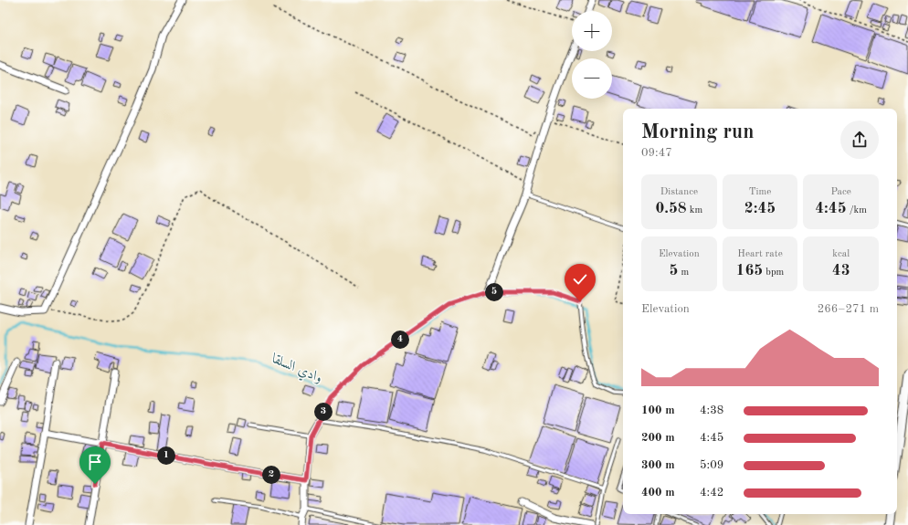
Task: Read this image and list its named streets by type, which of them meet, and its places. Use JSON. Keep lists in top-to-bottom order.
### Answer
{
  "water": ["وادي السلقا"],
  "page": {
    "map_buttons": ["+", "−"],
    "heading": ["Morning run", "09:47"],
    "stats": [
      ["Distance", "0.58 km"],
      ["Time", "2:45"],
      ["Pace", "4:45 /km"],
      ["Elevation", "5 m"],
      ["Heart rate", "165 bpm"],
      ["kcal", "43"]
    ],
    "pins": [
      "5",
      "4",
      "3",
      "1",
      "2"
    ],
    "chart": ["Elevation", "266–271 m"],
    "list": [
      {
        "name": "100 m",
        "note": "4:38"
      },
      {
        "name": "200 m",
        "note": "4:45"
      },
      {
        "name": "300 m",
        "note": "5:09"
      },
      {
        "name": "400 m",
        "note": "4:42"
      }
    ]
  }
}
